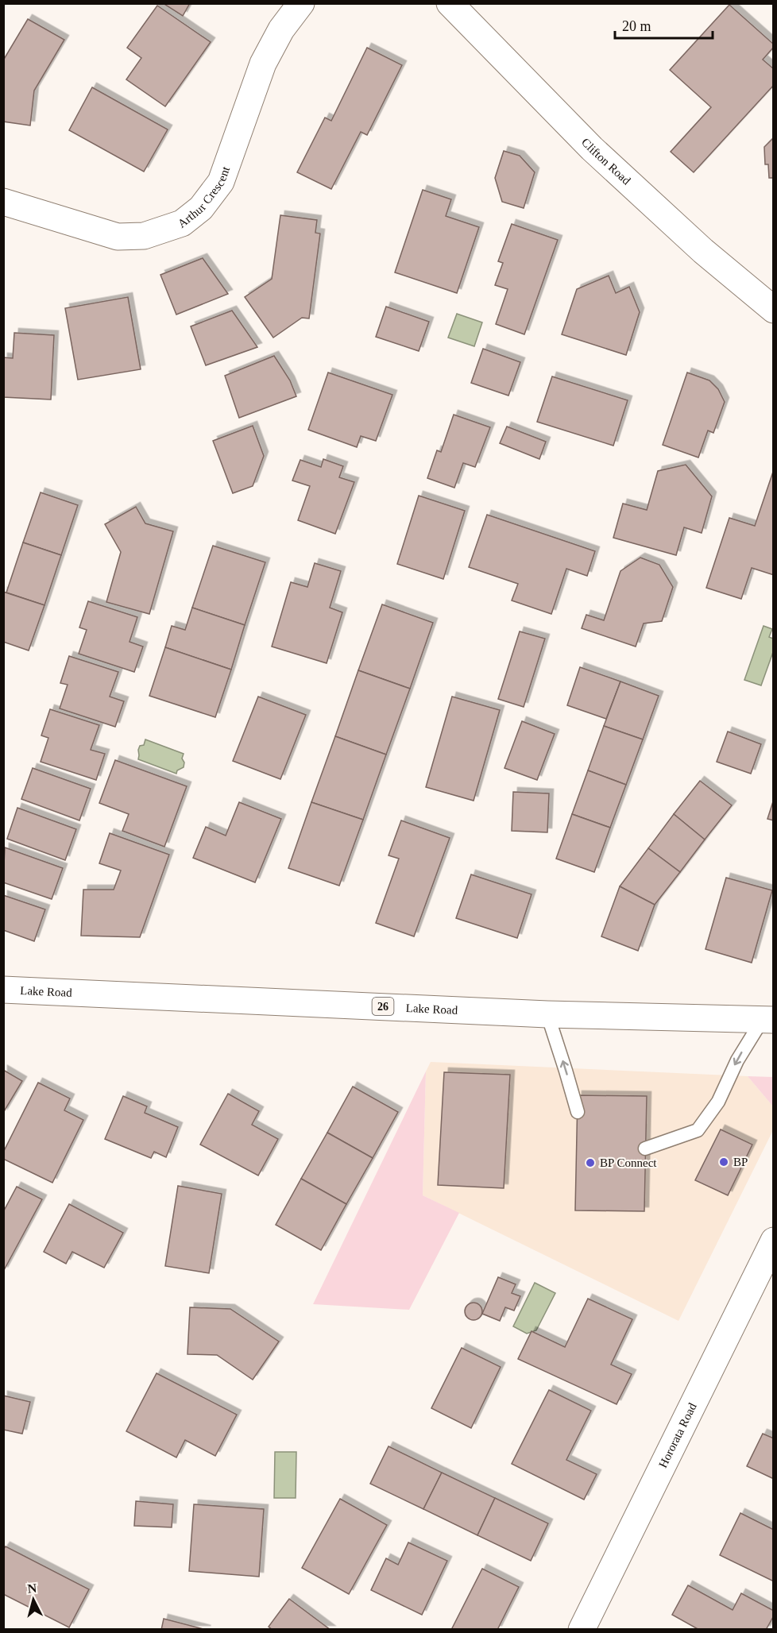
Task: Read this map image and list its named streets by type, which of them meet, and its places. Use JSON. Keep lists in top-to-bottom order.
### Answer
{
  "streets": {
    "street": [
      "Clifton Road",
      "Arthur Crescent",
      "Lake Road",
      "26",
      "Hororata Road"
    ]
  },
  "places": ["BP", "BP Connect"],
  "scale_bar": "20 m",
  "north": "top"
}
